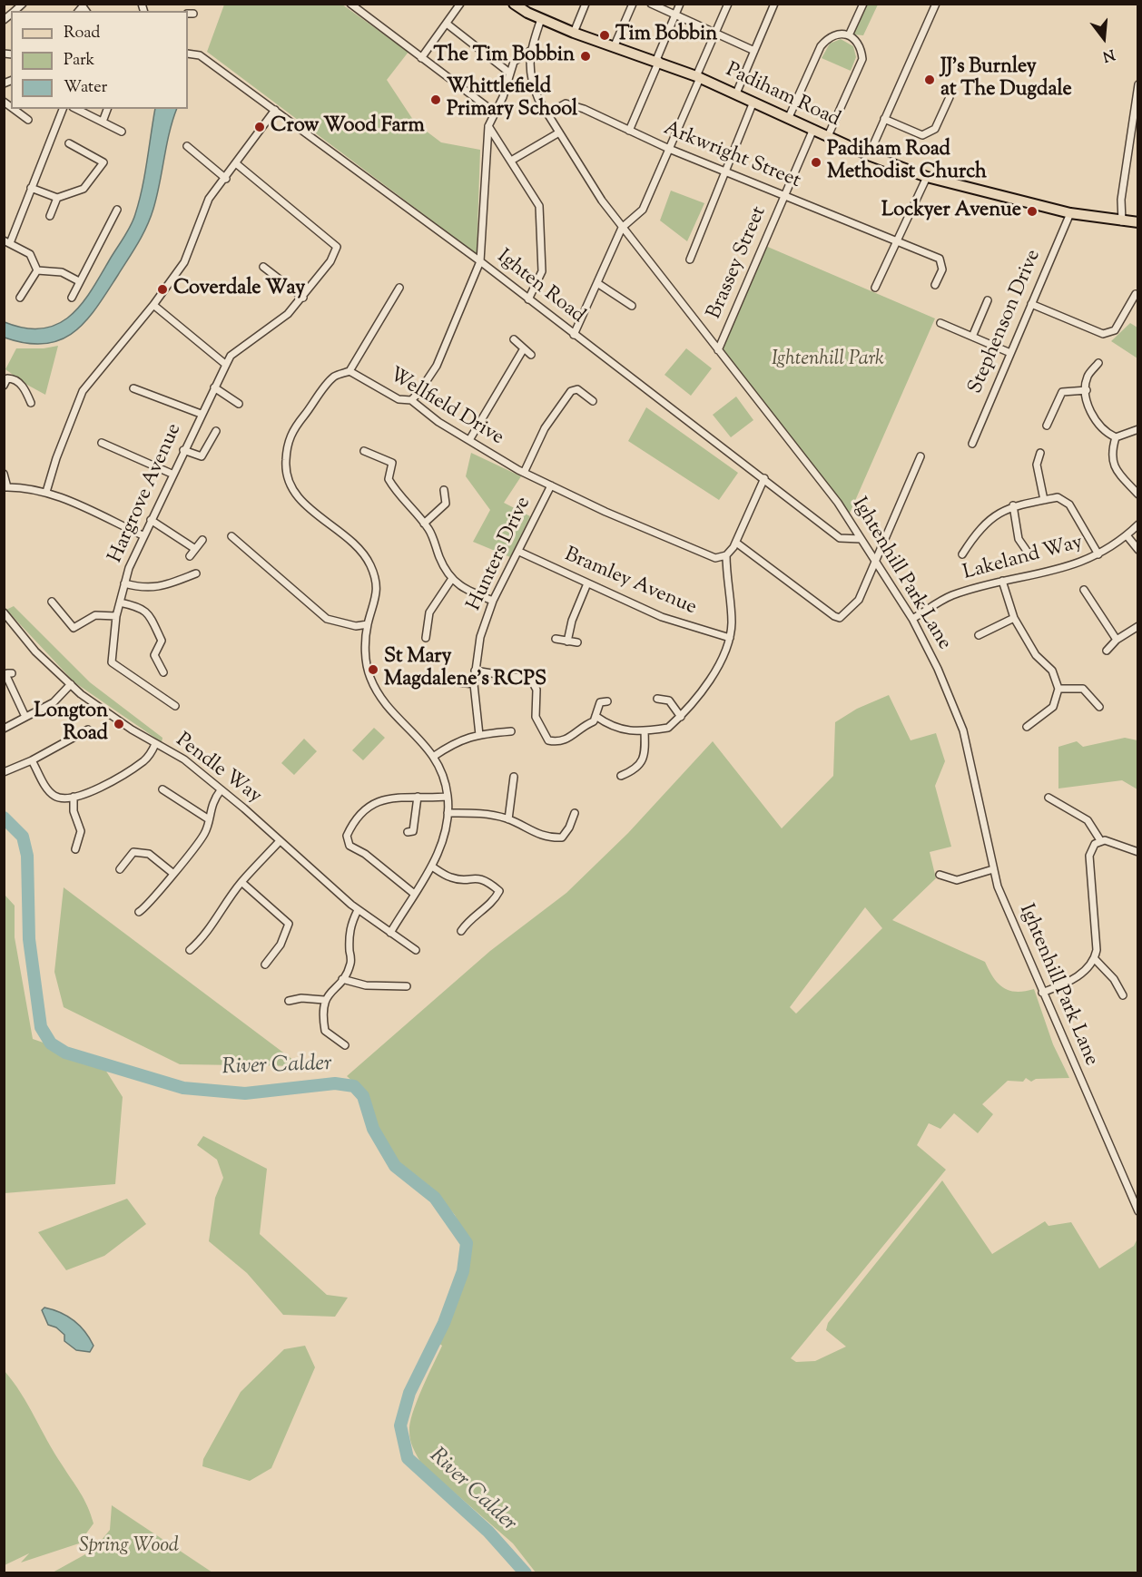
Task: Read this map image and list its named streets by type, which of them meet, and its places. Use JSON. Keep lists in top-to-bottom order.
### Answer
{
  "streets": {
    "main road": ["Padiham Road"],
    "street": [
      "Arkwright Street",
      "Brassey Street",
      "Ighten Road",
      "Stephenson Drive",
      "Wellfield Drive",
      "Hargrove Avenue",
      "Hunters Drive",
      "Lakeland Way",
      "Ightenhill Park Lane",
      "Bramley Avenue",
      "Pendle Way"
    ]
  },
  "crossings": [
    ["Padiham Road", "Brassey Street"],
    ["Padiham Road", "Stephenson Drive"],
    ["Padiham Road", "Ightenhill Park Lane"],
    ["Arkwright Street", "Brassey Street"],
    ["Arkwright Street", "Ightenhill Park Lane"],
    ["Brassey Street", "Ightenhill Park Lane"],
    ["Ighten Road", "Ightenhill Park Lane"],
    ["Wellfield Drive", "Hunters Drive"],
    ["Hunters Drive", "Bramley Avenue"],
    ["Lakeland Way", "Ightenhill Park Lane"]
  ],
  "water": ["River Calder"],
  "parks": ["Ightenhill Park", "Spring Wood"],
  "places": [
    "Tim Bobbin",
    "The Tim Bobbin",
    "JJ’s Burnley at The Dugdale",
    "Whittlefield Primary School",
    "Crow Wood Farm",
    "Padiham Road Methodist Church",
    "Lockyer Avenue",
    "Coverdale Way",
    "St Mary Magdalene's RCPS",
    "Longton Road"
  ],
  "legend": ["Road", "Park", "Water"],
  "north": "bottom"
}
